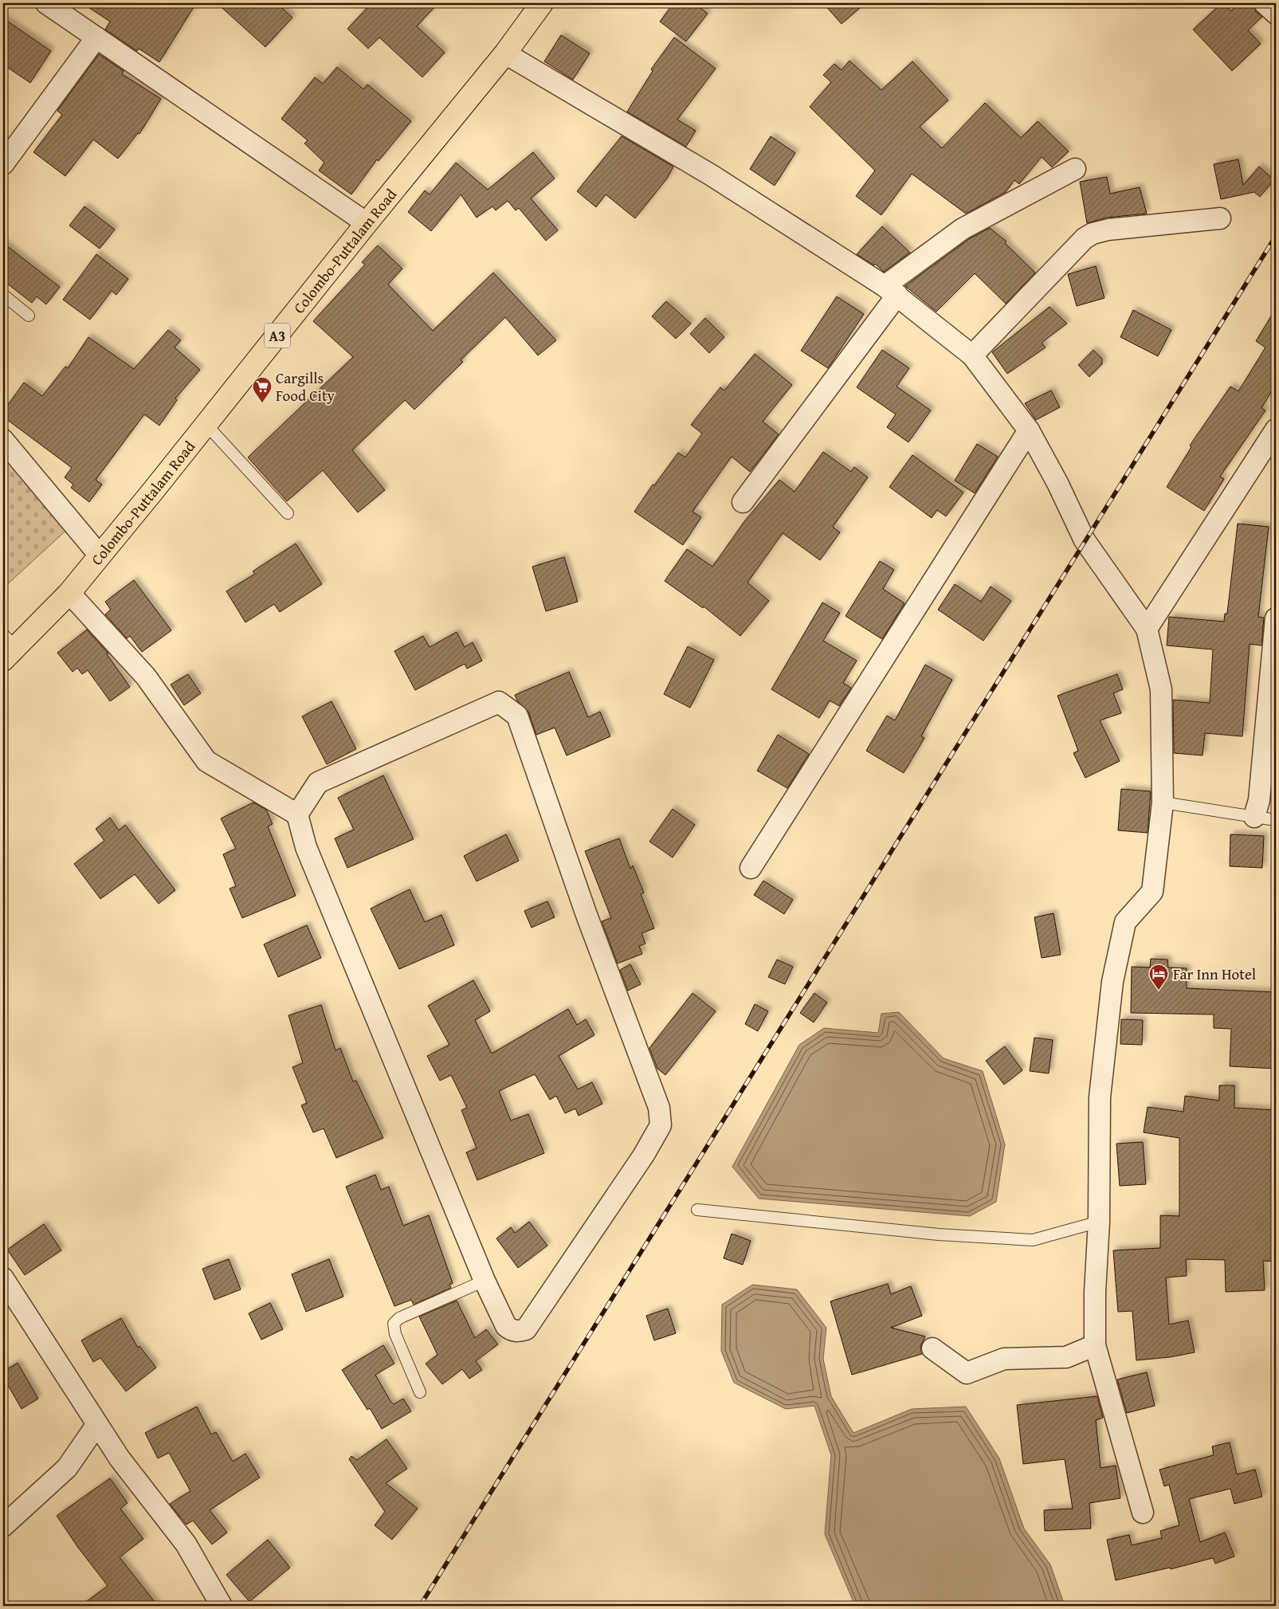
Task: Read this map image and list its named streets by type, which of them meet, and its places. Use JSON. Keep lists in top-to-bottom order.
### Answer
{
  "streets": {
    "highway": ["Colombo-Puttalam Road", "A3"]
  },
  "places": {
    "supermarket": ["Cargills Food City"],
    "hotel": ["Far Inn Hotel"]
  }
}
